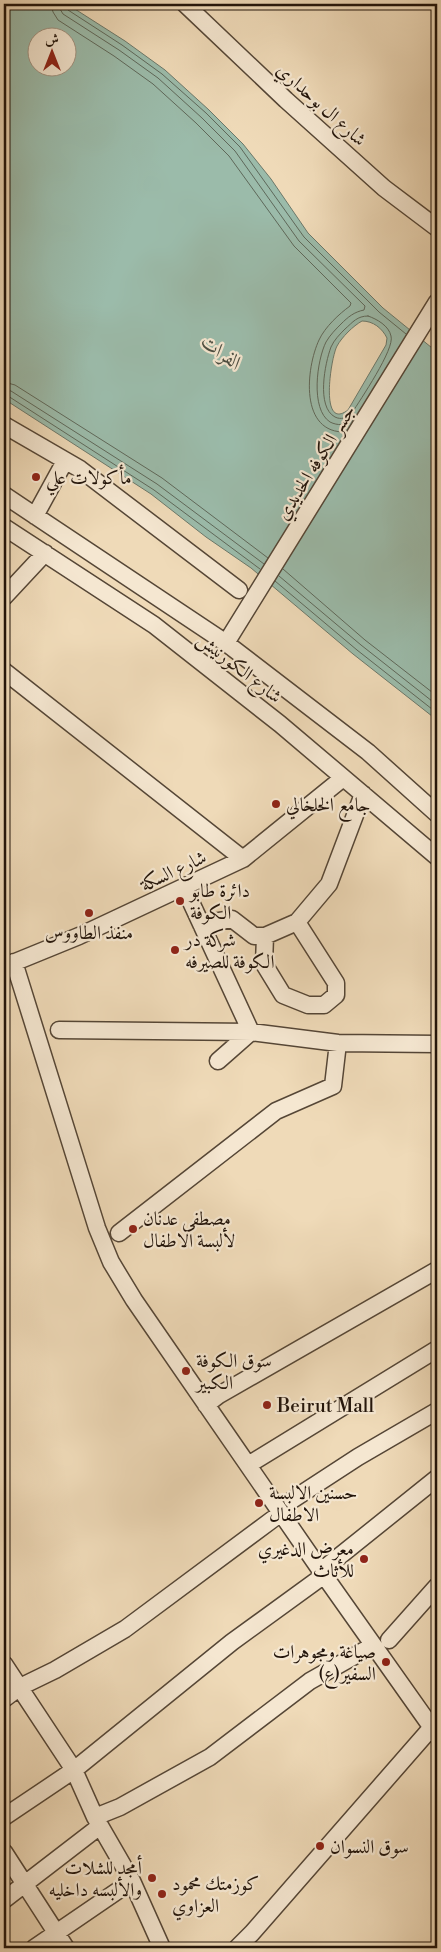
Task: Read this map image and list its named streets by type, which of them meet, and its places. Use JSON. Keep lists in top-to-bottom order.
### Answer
{
  "streets": {
    "street": [
      "شارع ال بوحداري",
      "جسر الکوفه الحديدي",
      "شارع الكورنيش",
      "شارع السكة"
    ]
  },
  "crossings": [
    ["جسر الکوفه الحديدي", "شارع الكورنيش"],
    ["شارع الكورنيش", "شارع السكة"]
  ],
  "water": ["الفرات"],
  "places": [
    "مأكولات علي",
    "جامع الخلخالي",
    "دائرة طابو الكوفة",
    "منفذ الطاووس",
    "شركة در الكوفة للصيرفه",
    "مصطفى عدنان لألبسة الاطفال",
    "سوق الكوفة الكبير",
    "Beirut Mall",
    "حسنين الالبسة الاطفال",
    "معرض الدغيري للأثاث",
    "صياغة ومجوهرات السفير(ع)",
    "سوق النسوان",
    "أمجد للشلات والألبسه داخليه",
    "كوزمتك محمود العزاوي"
  ],
  "north": "top"
}
